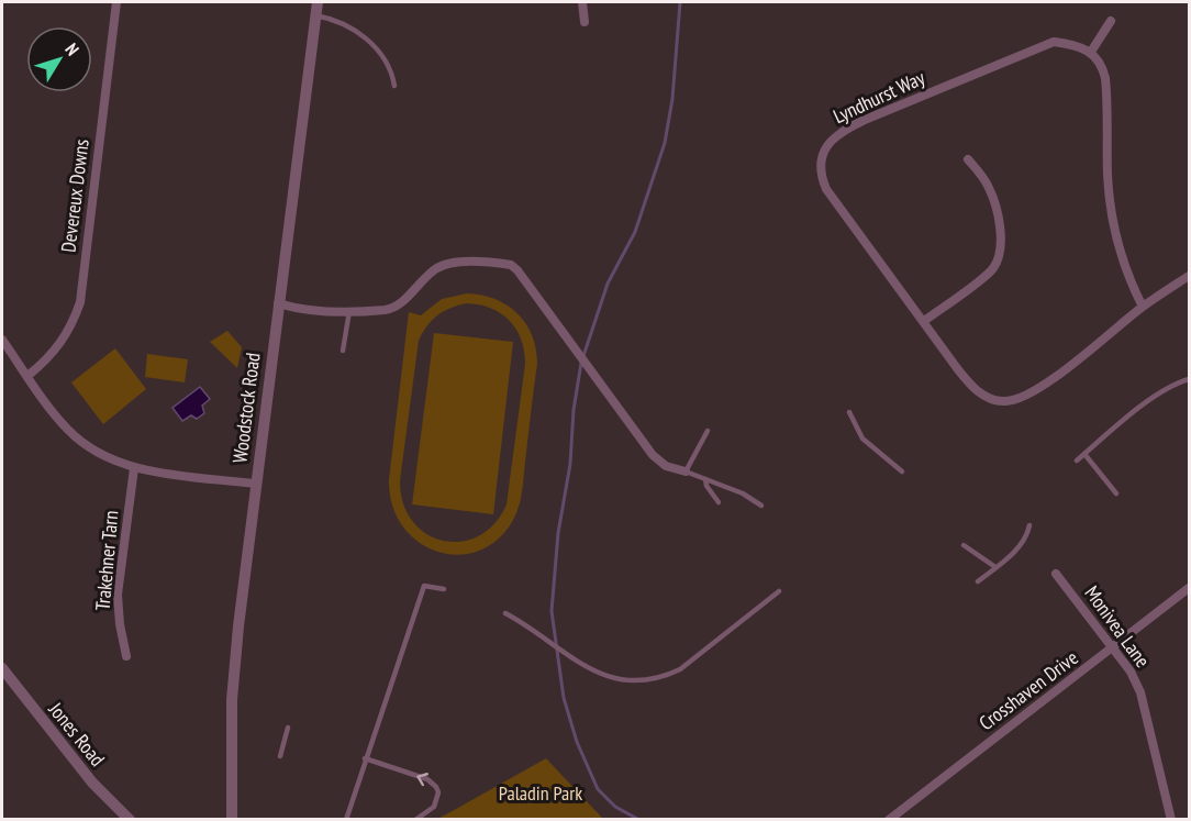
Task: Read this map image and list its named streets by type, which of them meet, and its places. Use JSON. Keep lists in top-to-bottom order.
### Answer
{
  "streets": {
    "street": [
      "Lyndhurst Way",
      "Devereux Downs",
      "Woodstock Road",
      "Trakehner Tarn",
      "Monivea Lane",
      "Crosshaven Drive",
      "Jones Road"
    ]
  },
  "crossings": [
    ["Monivea Lane", "Crosshaven Drive"]
  ],
  "parks": ["Paladin Park"],
  "north": "top right"
}
